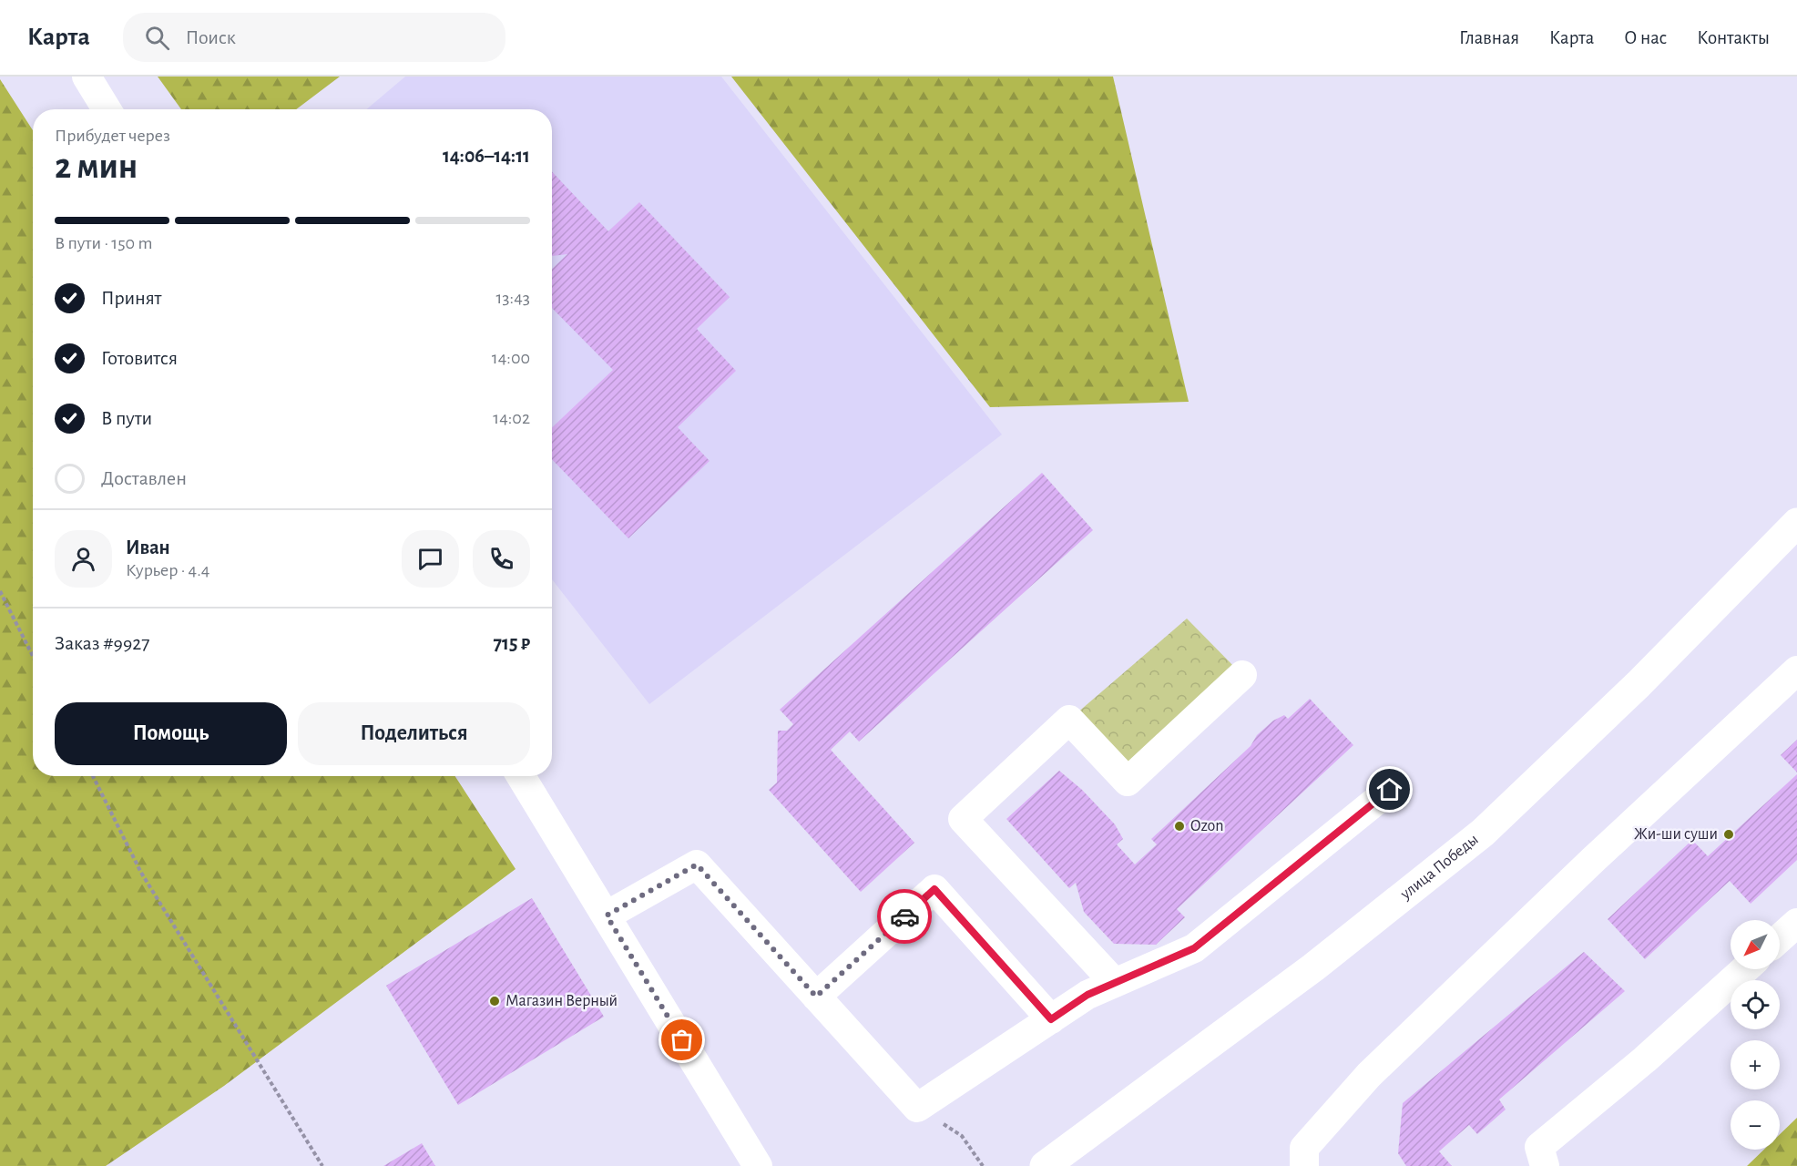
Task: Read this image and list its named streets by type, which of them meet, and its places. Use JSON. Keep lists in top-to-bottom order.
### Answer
{
  "streets": {
    "main road": ["улица Победы"]
  },
  "places": ["Ozon", "Жи-ши суши", "Магазин Верный"],
  "north": "bottom left",
  "page": {
    "header": "Карта",
    "search": "Поиск",
    "nav": [
      "Главная",
      "Карта",
      "О нас",
      "Контакты"
    ],
    "heading": ["2 мин", "Прибудет через", "14:06–14:11"],
    "panel": [
      "Иван",
      "Курьер · 4.4",
      "Заказ #9927",
      "715 ₽"
    ],
    "bar": "В пути · 150 m",
    "list": [
      ["Принят", "13:43"],
      ["Готовится", "14:00"],
      ["В пути", "14:02"],
      "Доставлен"
    ],
    "buttons": ["Помощь", "Поделиться"],
    "map_buttons": ["+", "−"]
  }
}
